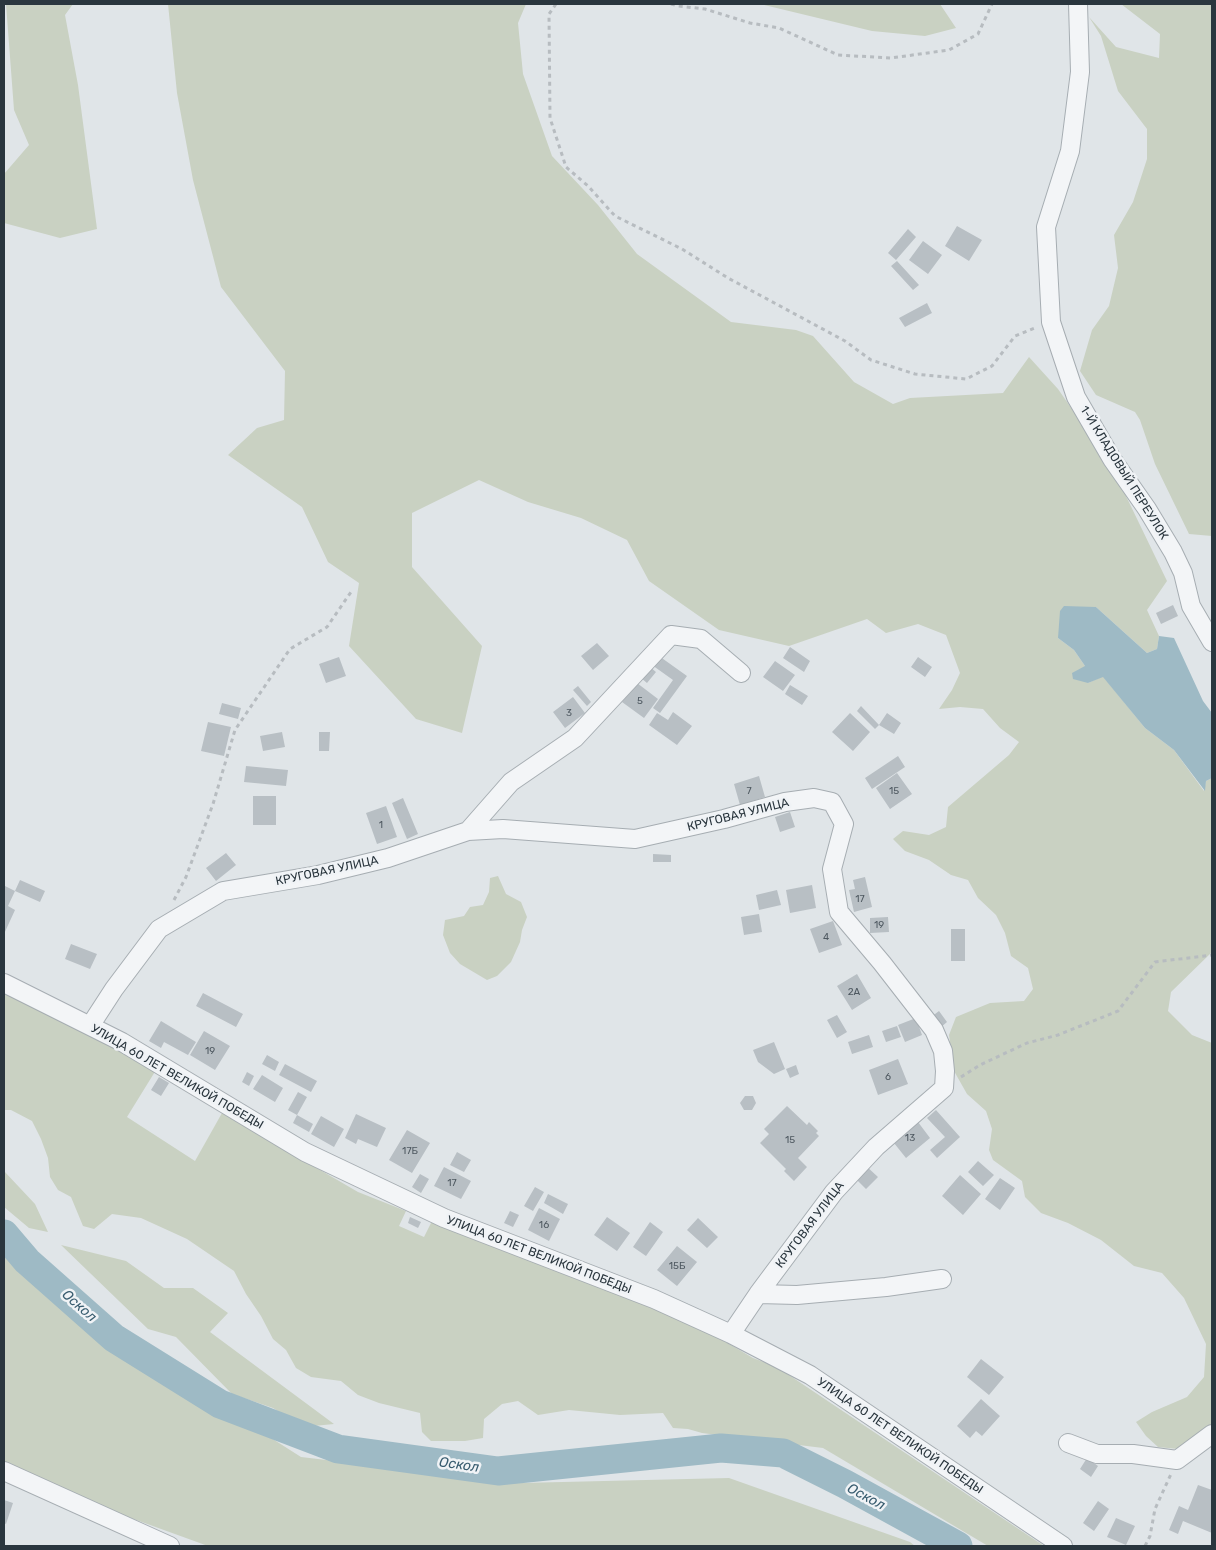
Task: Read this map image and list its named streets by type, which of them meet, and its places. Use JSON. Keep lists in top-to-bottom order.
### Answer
{
  "streets": {
    "street": ["1-Й КЛАДОВЫЙ ПЕРЕУЛОК", "КРУГОВАЯ УЛИЦА", "УЛИЦА 60 ЛЕТ ВЕЛИКОЙ ПОБЕДЫ"]
  },
  "crossings": [
    ["КРУГОВАЯ УЛИЦА", "УЛИЦА 60 ЛЕТ ВЕЛИКОЙ ПОБЕДЫ"]
  ],
  "water": ["Оскол"],
  "house_numbers": [
    "5",
    "3",
    "7",
    "15",
    "1",
    "17",
    "19",
    "4",
    "2А",
    "19",
    "6",
    "13",
    "15",
    "17Б",
    "17",
    "16",
    "15Б"
  ]
}
